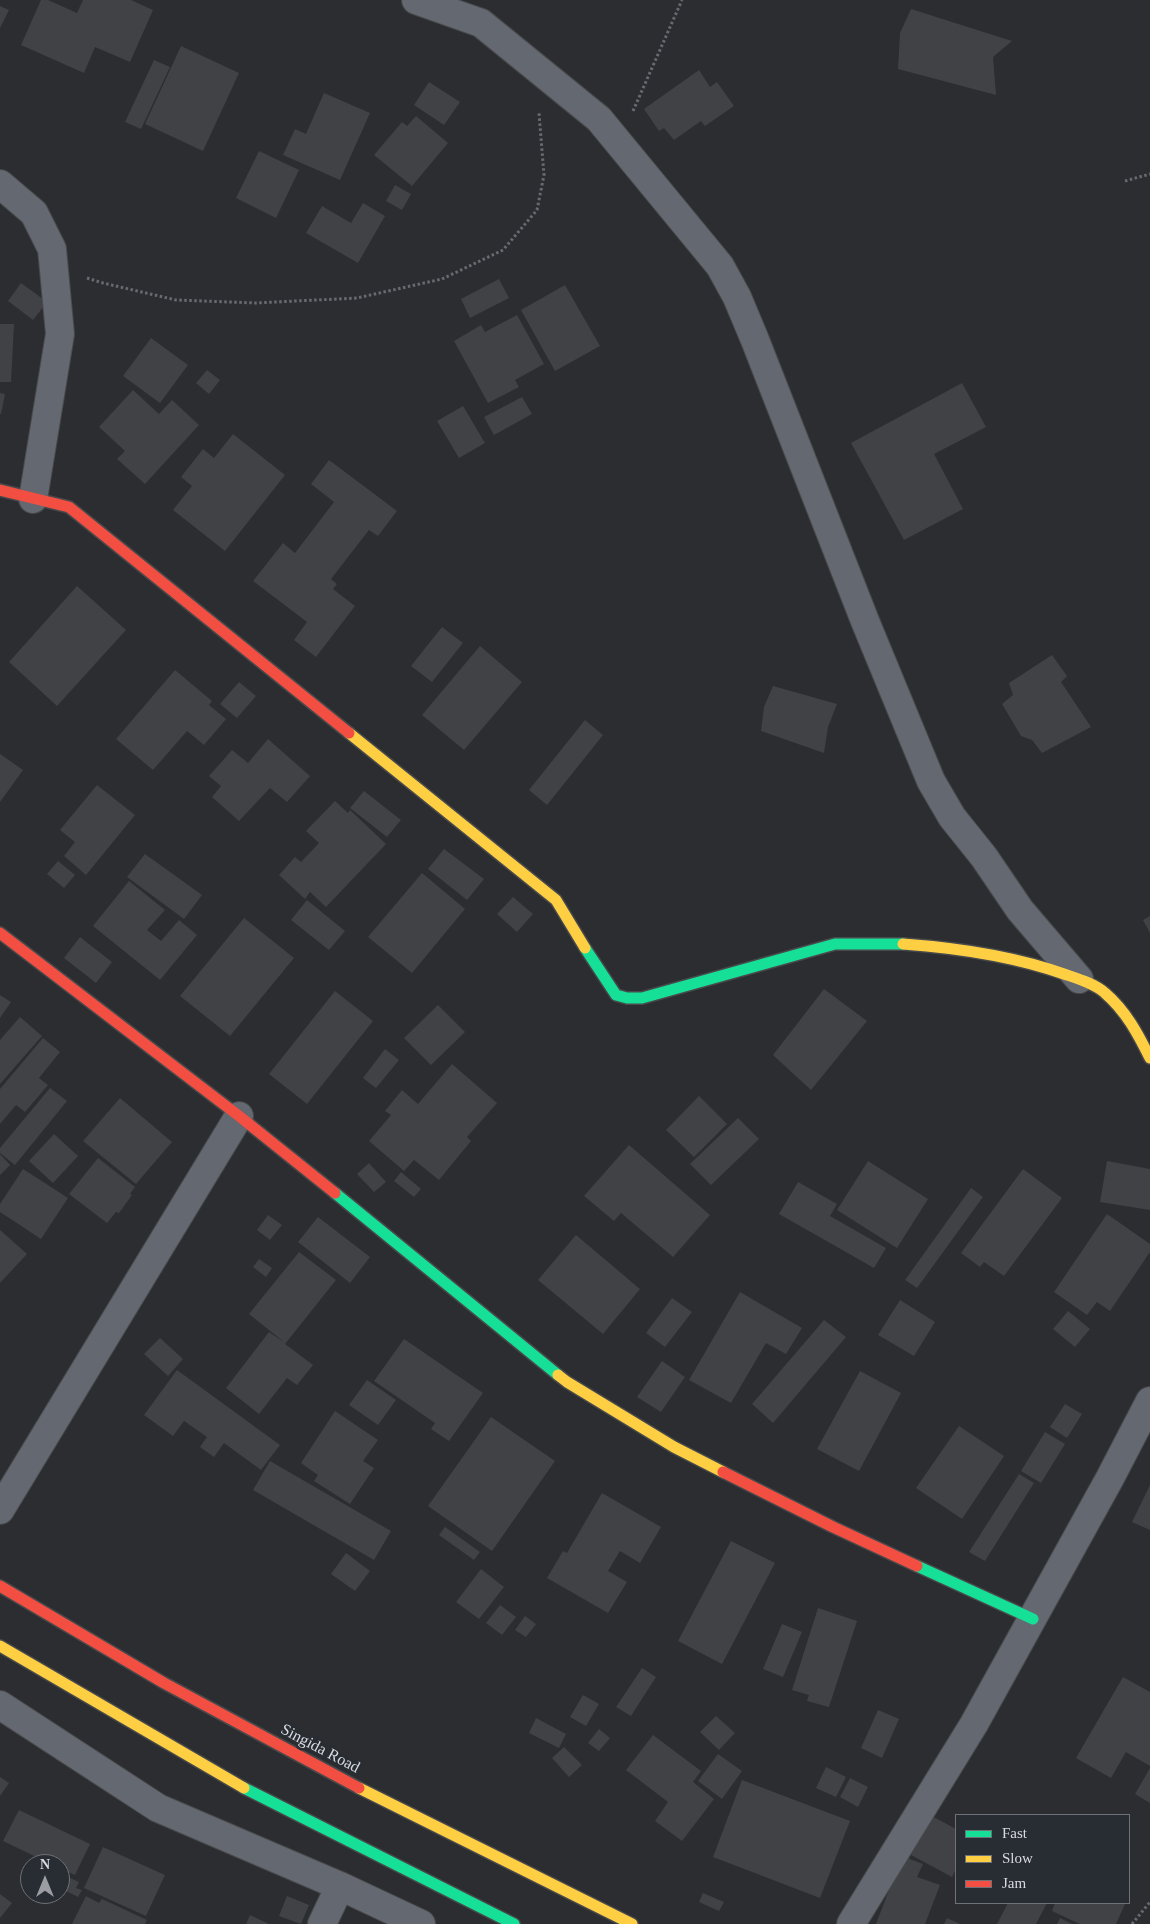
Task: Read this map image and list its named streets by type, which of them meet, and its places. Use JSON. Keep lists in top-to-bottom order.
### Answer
{
  "streets": {
    "main road": ["Singida Road"]
  },
  "legend": ["Fast", "Slow", "Jam"],
  "north": "top"
}
